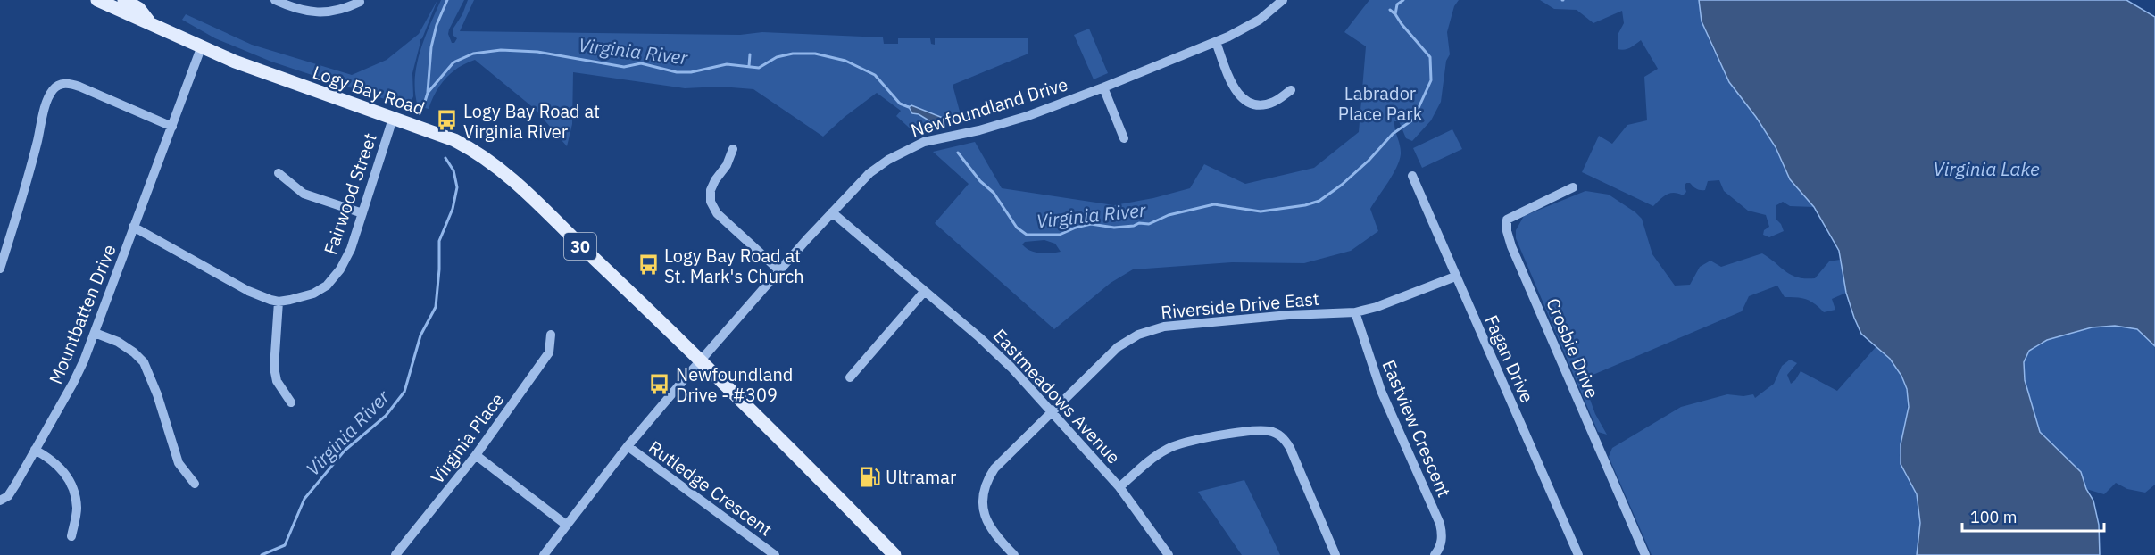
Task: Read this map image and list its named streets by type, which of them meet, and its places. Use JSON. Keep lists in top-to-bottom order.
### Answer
{
  "streets": {
    "main road": ["Logy Bay Road", "30"],
    "street": [
      "Newfoundland Drive",
      "Fairwood Street",
      "Riverside Drive East",
      "Mountbatten Drive",
      "Crosbie Drive",
      "Fagan Drive",
      "Eastmeadows Avenue",
      "Eastview Crescent",
      "Virginia Place",
      "Rutledge Crescent"
    ]
  },
  "crossings": [
    ["Logy Bay Road", "Newfoundland Drive"],
    ["Logy Bay Road", "Fairwood Street"],
    ["Logy Bay Road", "Mountbatten Drive"],
    ["Newfoundland Drive", "Eastmeadows Avenue"],
    ["Newfoundland Drive", "Rutledge Crescent"],
    ["Riverside Drive East", "Fagan Drive"],
    ["Riverside Drive East", "Eastmeadows Avenue"],
    ["Riverside Drive East", "Eastview Crescent"]
  ],
  "water": ["Virginia River", "Virginia Lake"],
  "parks": ["Labrador Place Park"],
  "places": {
    "bus stop": ["Logy Bay Road at Virginia River", "Logy Bay Road at St. Mark's Church", "Newfoundland Drive - #309"],
    "fuel station": ["Ultramar"]
  },
  "scale_bar": "100 m"
}
